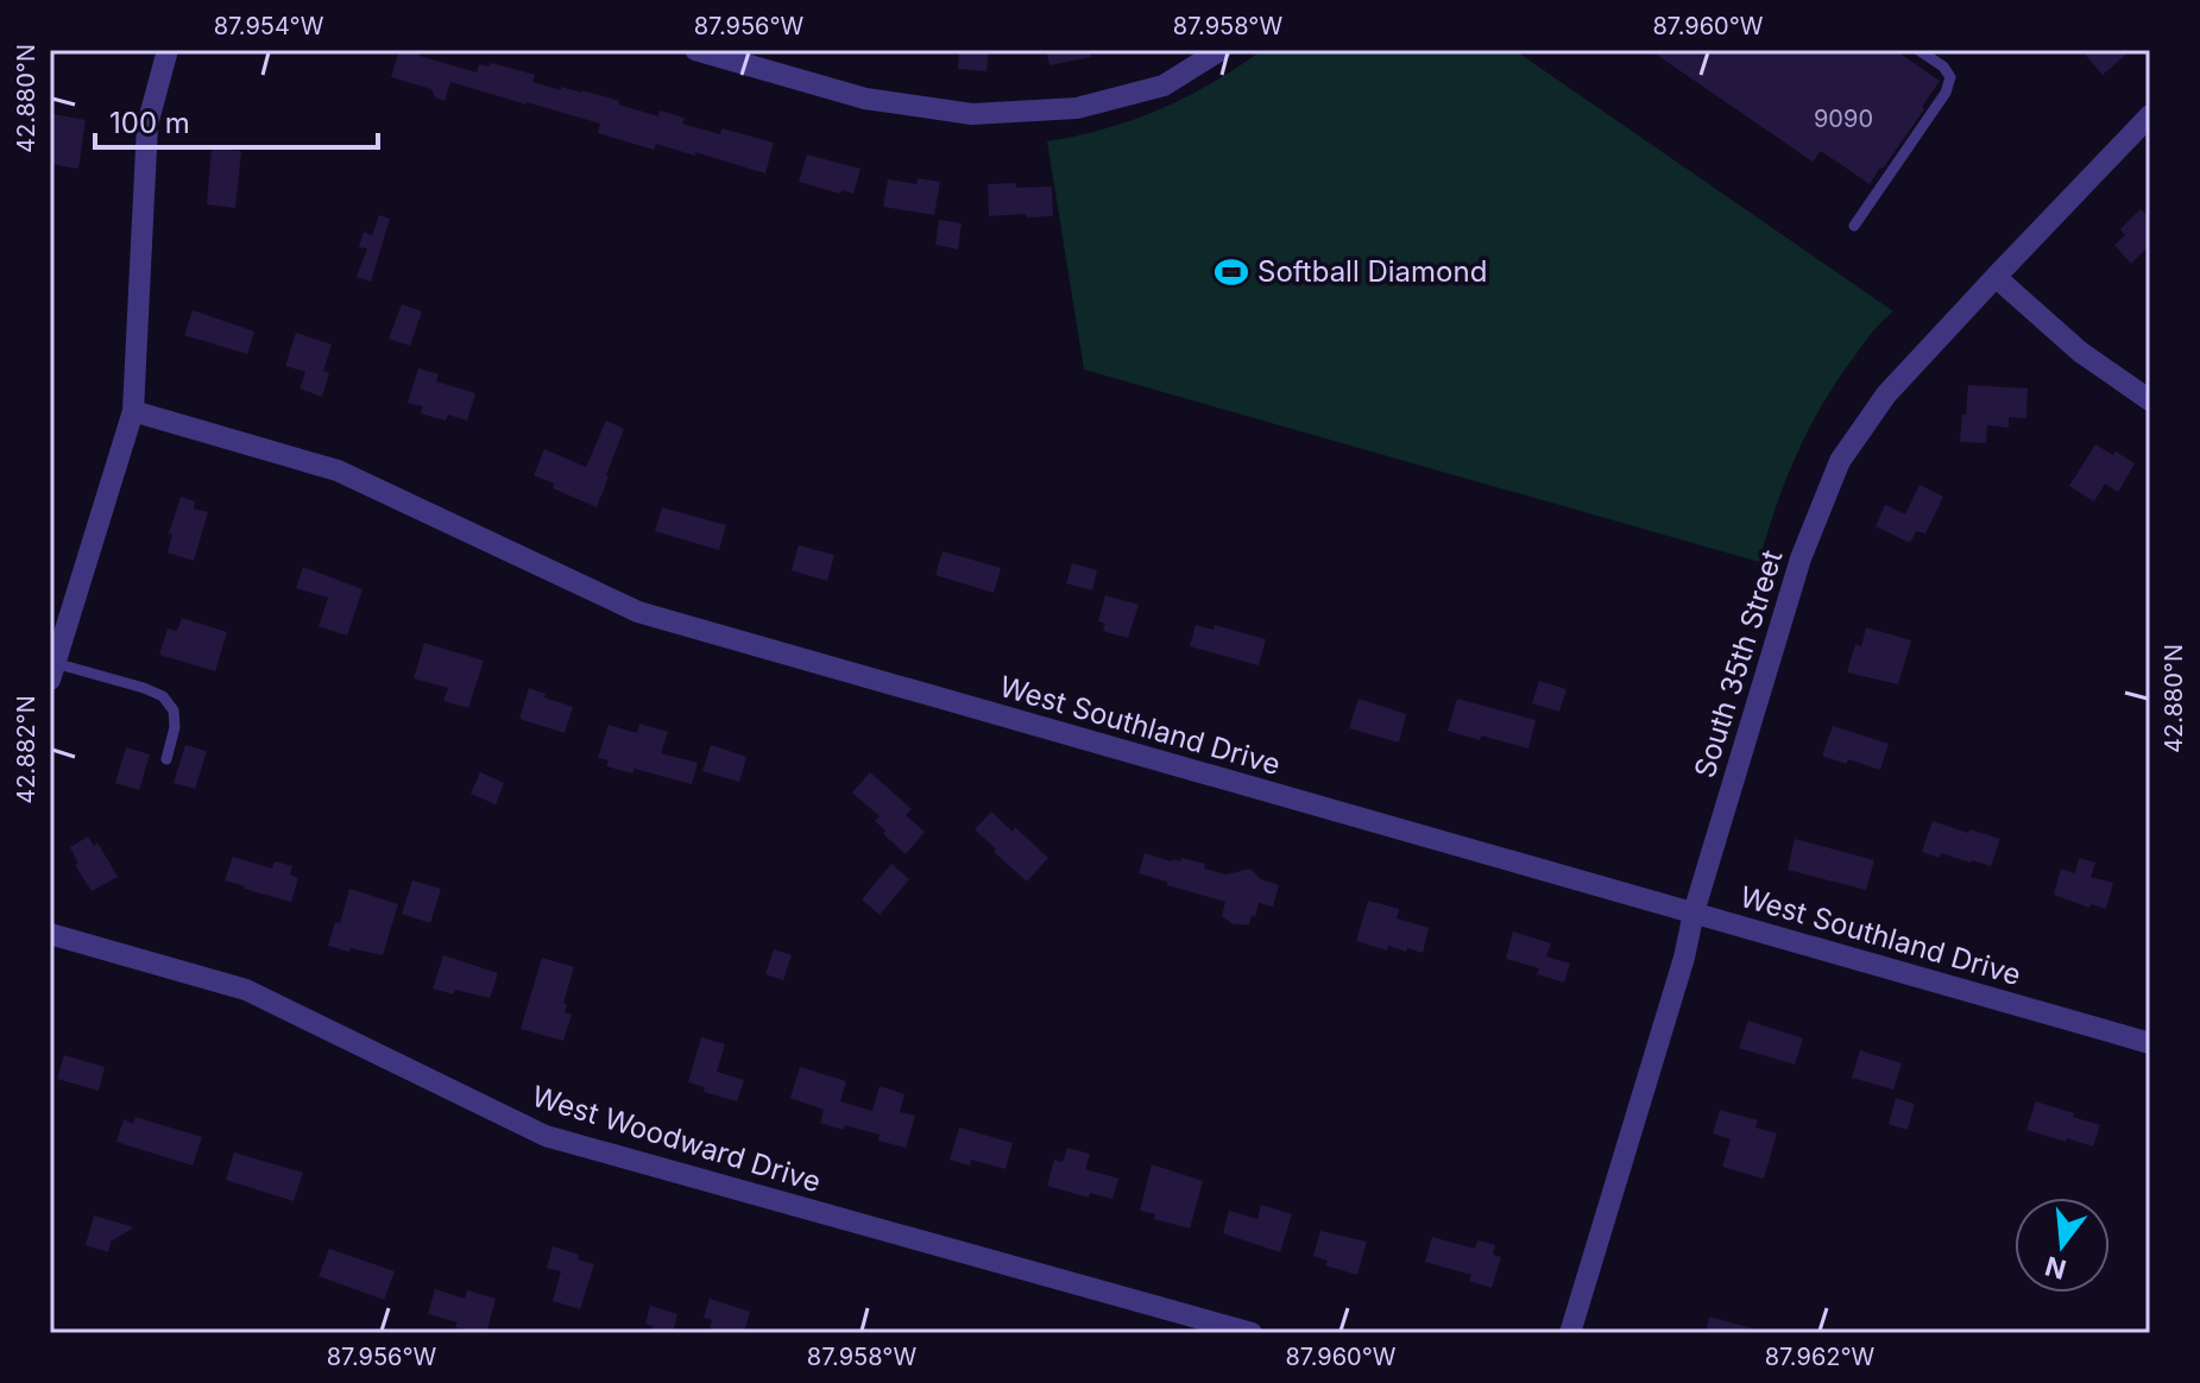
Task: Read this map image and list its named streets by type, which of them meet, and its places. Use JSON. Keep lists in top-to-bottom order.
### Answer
{
  "streets": {
    "street": ["South 35th Street", "West Southland Drive", "West Woodward Drive"]
  },
  "crossings": [
    ["South 35th Street", "West Southland Drive"]
  ],
  "places": {
    "sports": ["Softball Diamond"]
  },
  "house_numbers": ["9090"],
  "scale_bar": "100 m",
  "north": "bottom",
  "coordinates": [
    "87.954°W",
    "87.956°W",
    "87.958°W",
    "87.960°W",
    "42.880°N",
    "42.882°N",
    "87.962°W"
  ]
}
